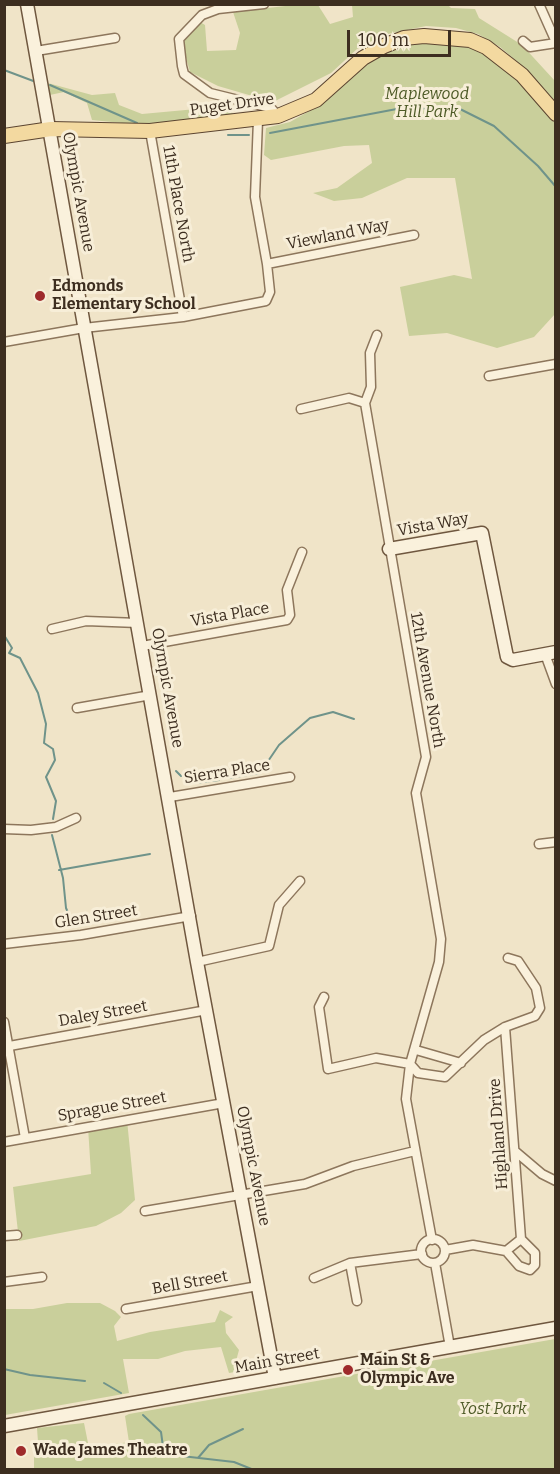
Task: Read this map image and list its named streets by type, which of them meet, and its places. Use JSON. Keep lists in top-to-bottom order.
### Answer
{
  "streets": {
    "main road": ["Puget Drive"],
    "street": [
      "Olympic Avenue",
      "11th Place North",
      "Viewland Way",
      "Vista Way",
      "Vista Place",
      "12th Avenue North",
      "Sierra Place",
      "Glen Street",
      "Daley Street",
      "Sprague Street",
      "Highland Drive",
      "Bell Street",
      "Main Street"
    ]
  },
  "crossings": [
    ["Puget Drive", "Olympic Avenue"],
    ["Puget Drive", "11th Place North"],
    ["Olympic Avenue", "Vista Place"],
    ["Olympic Avenue", "Sierra Place"],
    ["Olympic Avenue", "Glen Street"],
    ["Olympic Avenue", "Daley Street"],
    ["Olympic Avenue", "Sprague Street"],
    ["Olympic Avenue", "Bell Street"],
    ["Olympic Avenue", "Main Street"],
    ["Vista Way", "12th Avenue North"]
  ],
  "parks": ["Maplewood Hill Park", "Yost Park"],
  "places": ["Edmonds Elementary School", "Main St & Olympic Ave", "Wade James Theatre"],
  "scale_bar": "100 m"
}
